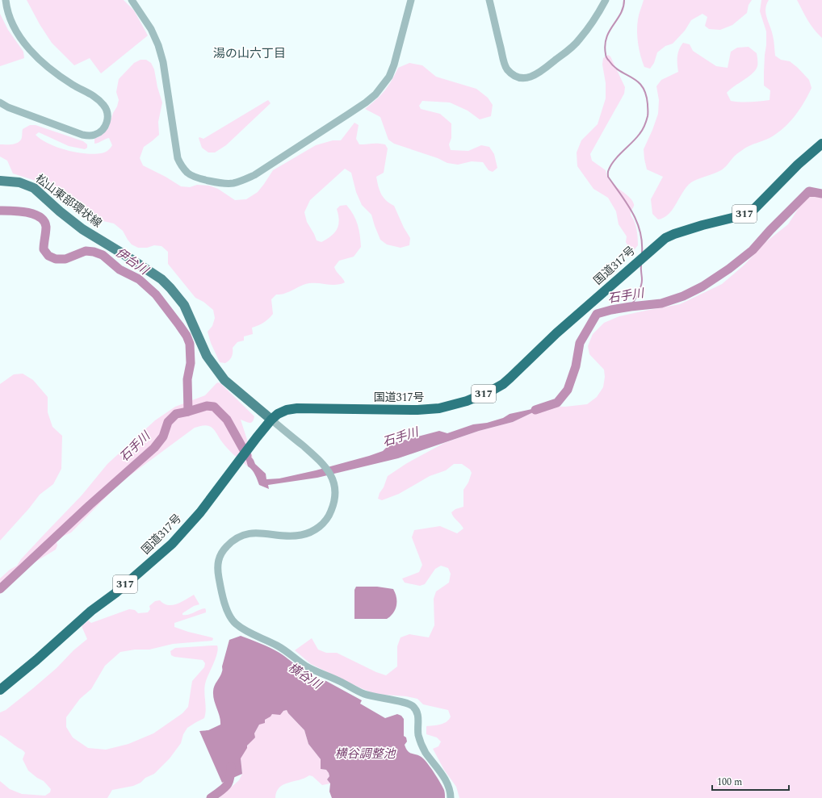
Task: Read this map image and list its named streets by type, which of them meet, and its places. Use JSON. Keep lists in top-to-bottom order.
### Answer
{
  "streets": {
    "highway": ["317", "国道317号"],
    "main road": ["松山東部環状線"]
  },
  "crossings": [
    ["松山東部環状線", "国道317号"]
  ],
  "districts": ["湯の山六丁目"],
  "water": [
    "伊台川",
    "石手川",
    "横谷川",
    "横谷調整池"
  ],
  "scale_bar": "100 m"
}
